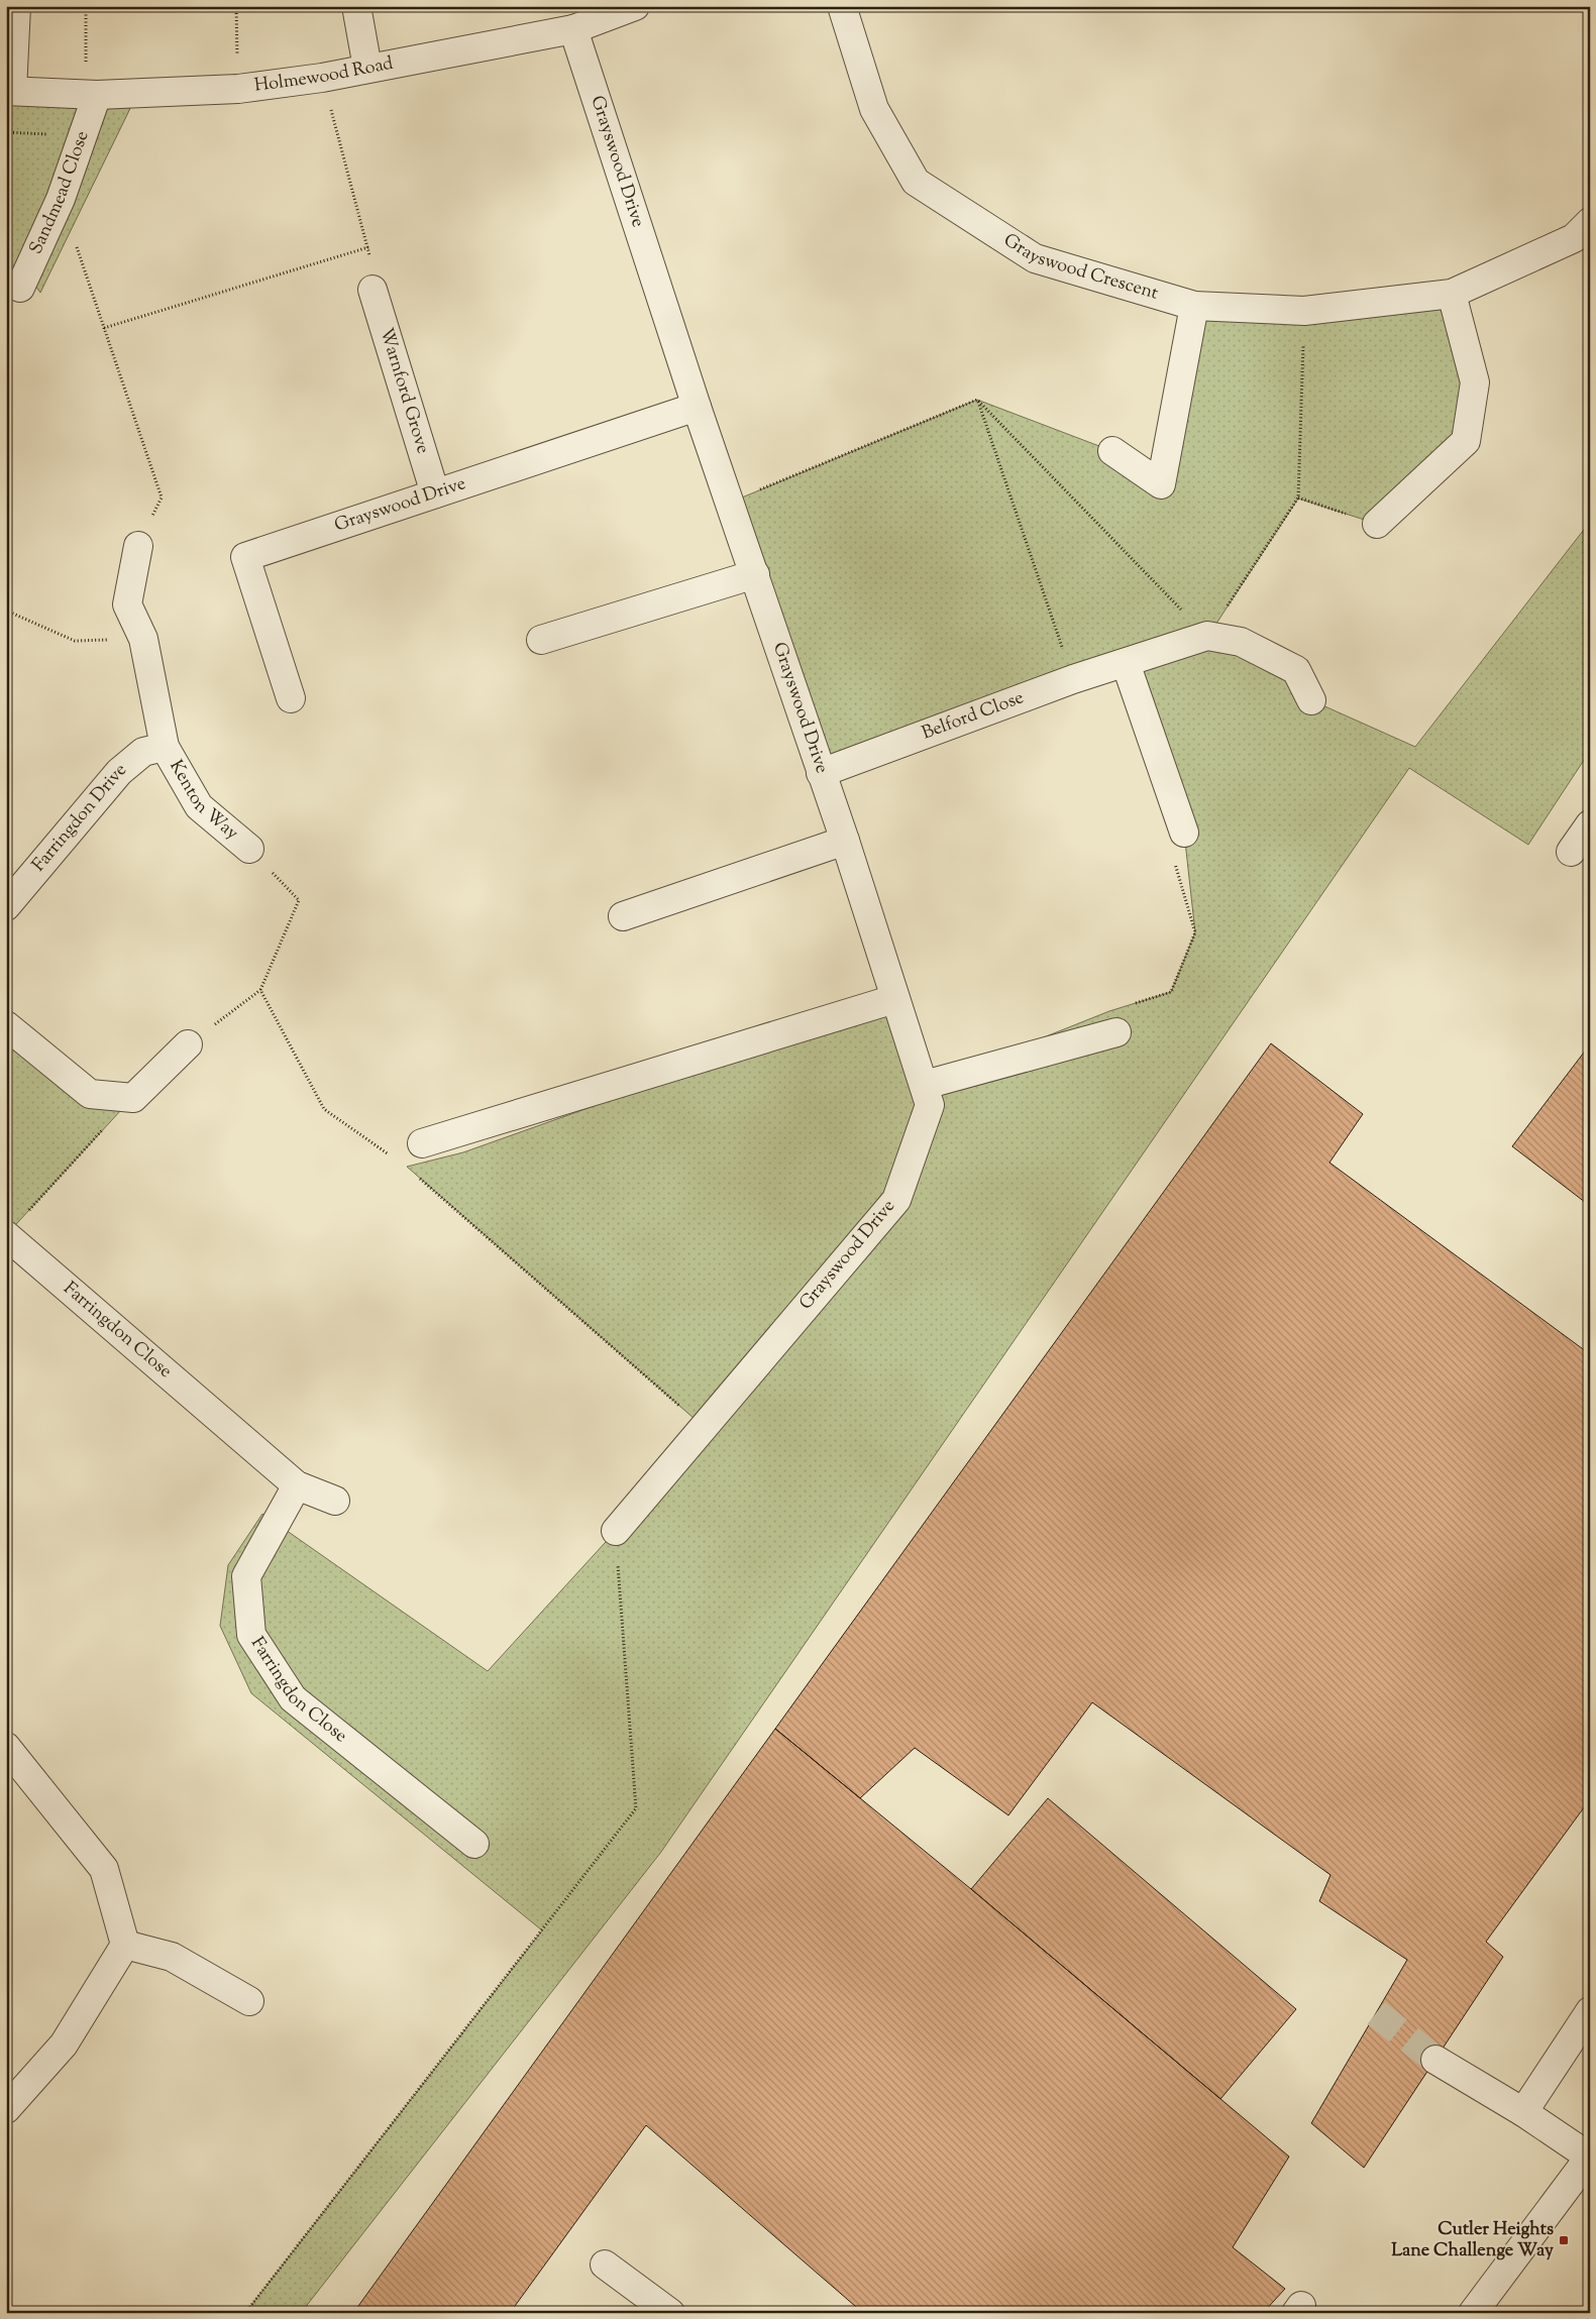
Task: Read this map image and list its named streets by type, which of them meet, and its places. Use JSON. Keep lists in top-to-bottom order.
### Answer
{
  "streets": {
    "street": [
      "Holmewood Road",
      "Grayswood Drive",
      "Sandmead Close",
      "Grayswood Crescent",
      "Warnford Grove",
      "Belford Close",
      "Kenton Way",
      "Farringdon Drive",
      "Farringdon Close"
    ]
  },
  "crossings": [
    ["Holmewood Road", "Grayswood Drive"],
    ["Holmewood Road", "Sandmead Close"],
    ["Grayswood Drive", "Warnford Grove"],
    ["Grayswood Drive", "Belford Close"],
    ["Kenton Way", "Farringdon Drive"]
  ],
  "places": {
    "transit": ["Cutler Heights Lane Challenge Way"]
  }
}
